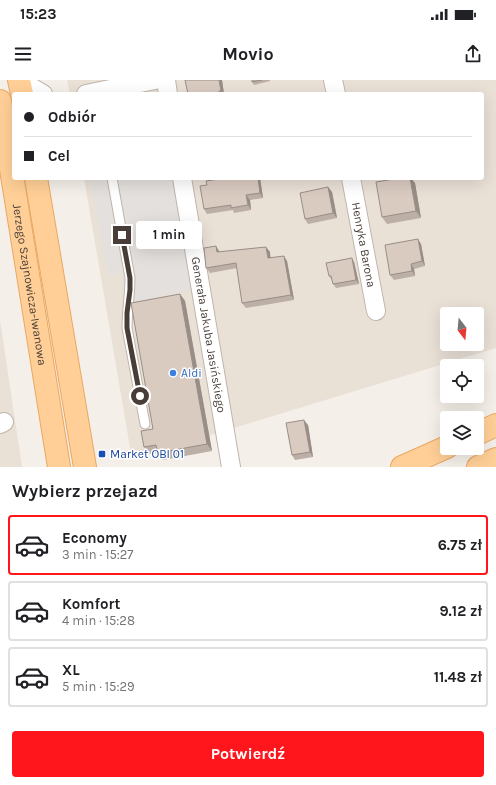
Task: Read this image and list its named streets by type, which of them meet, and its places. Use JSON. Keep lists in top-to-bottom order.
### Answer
{
  "streets": {
    "main road": ["Jerzego Szajnowicza-Iwanowa"],
    "street": ["Henryka Barona", "Generała Jakuba Jasińskiego"]
  },
  "places": {
    "other": ["Aldi"],
    "transit": ["Market OBI 01"]
  },
  "north": "bottom",
  "page": {
    "status": "15:23",
    "header": "Movio",
    "banner": ["Odbiór", "Cel"],
    "bubble": "1 min",
    "heading": "Wybierz przejazd",
    "list": [
      {
        "name": "Economy",
        "note": "3 min · 15:27",
        "value": "6.75 zł"
      },
      {
        "name": "Komfort",
        "note": "4 min · 15:28",
        "value": "9.12 zł"
      },
      {
        "name": "XL",
        "note": "5 min · 15:29",
        "value": "11.48 zł"
      }
    ],
    "buttons": "Potwierdź"
  }
}
